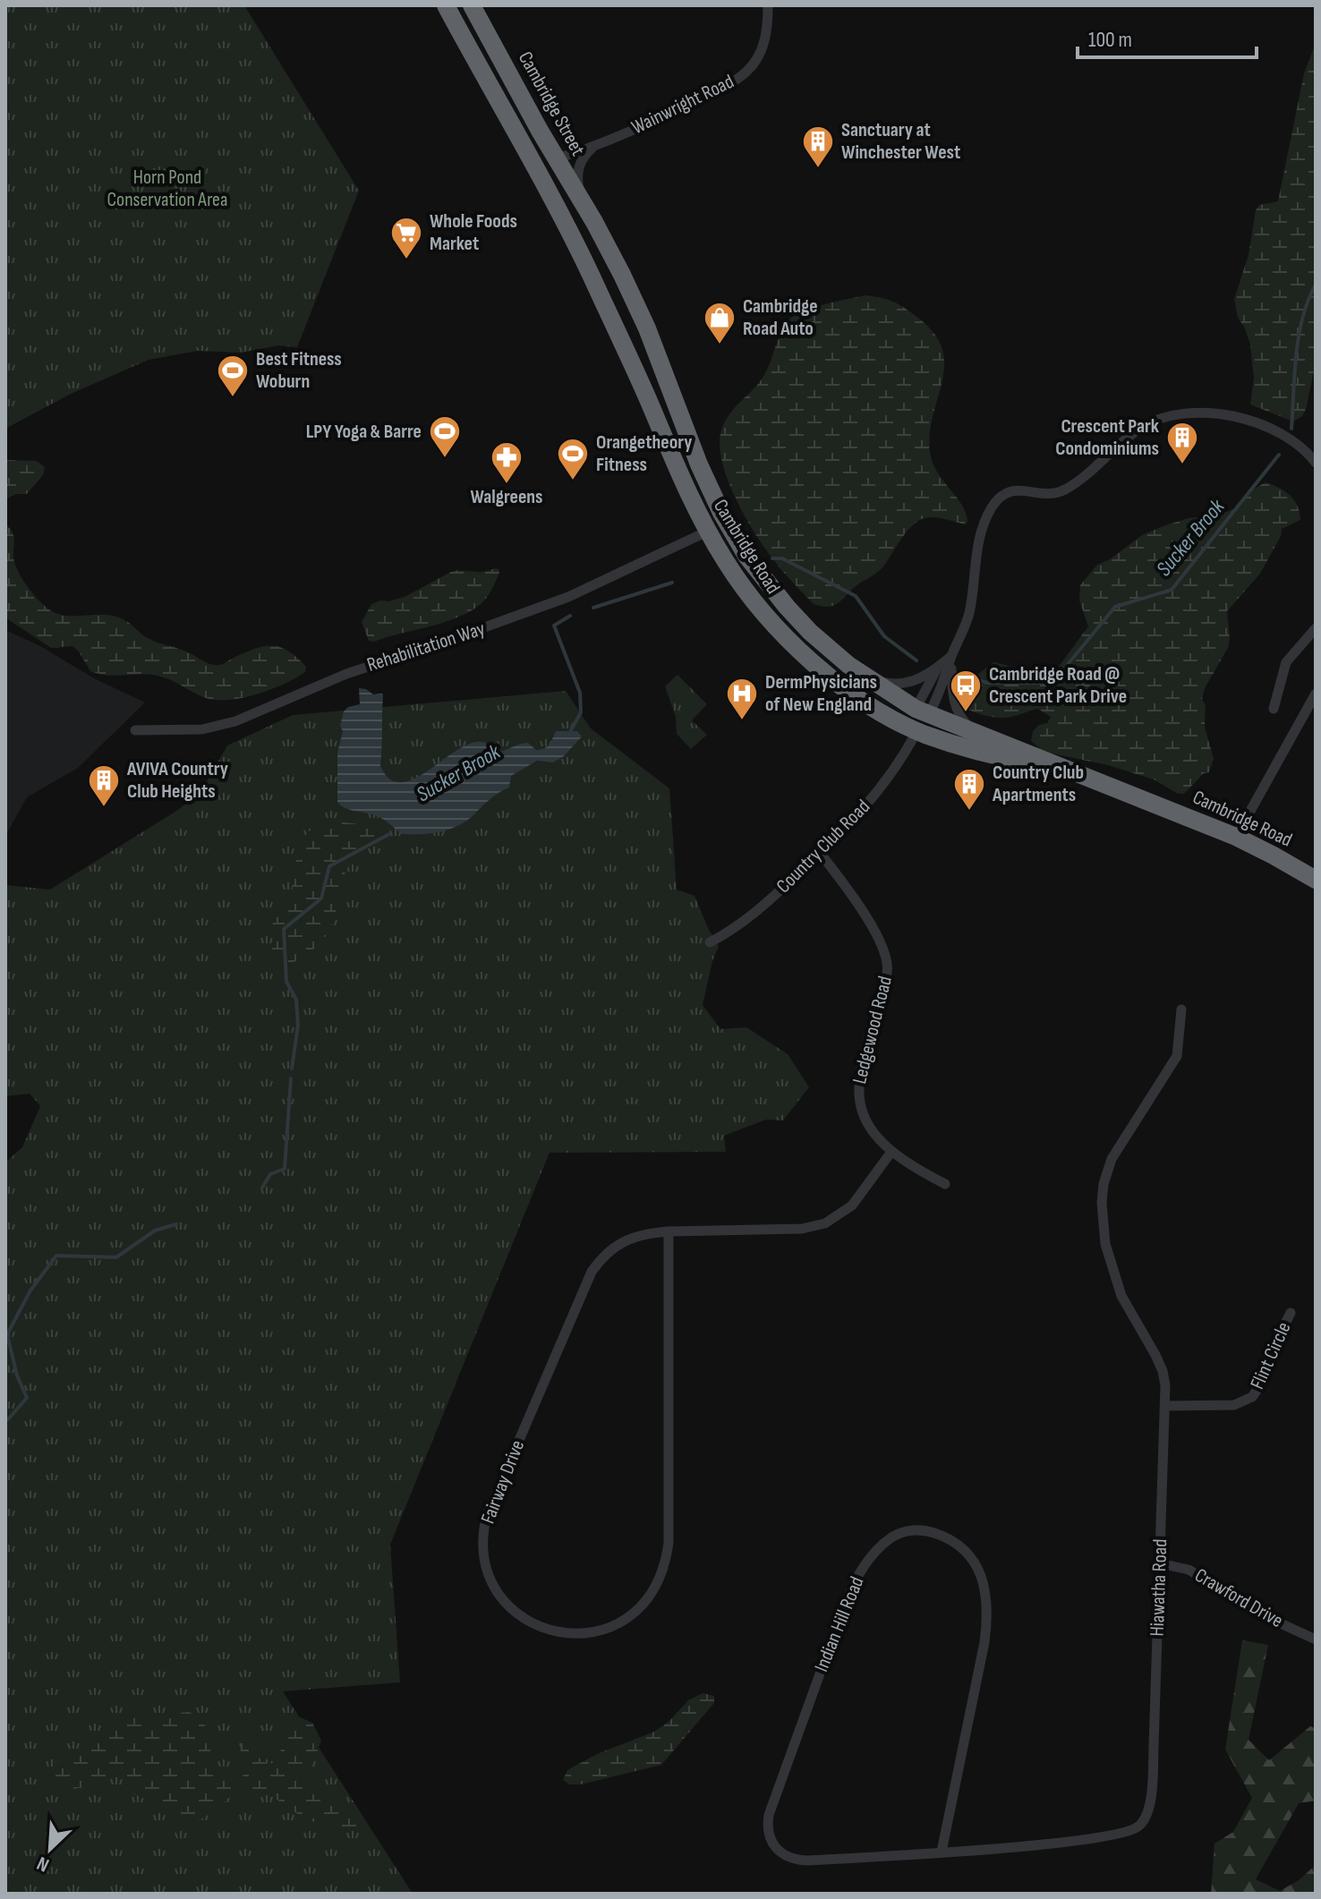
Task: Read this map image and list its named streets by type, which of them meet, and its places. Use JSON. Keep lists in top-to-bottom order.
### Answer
{
  "streets": {
    "highway": ["Cambridge Street", "Cambridge Road"],
    "street": [
      "Wainwright Road",
      "Rehabilitation Way",
      "Country Club Road",
      "Ledgewood Road",
      "Flint Circle",
      "Fairway Drive",
      "Hiawatha Road",
      "Crawford Drive",
      "Indian Hill Road"
    ]
  },
  "crossings": [
    ["Cambridge Street", "Wainwright Road"],
    ["Cambridge Street", "Cambridge Road"],
    ["Cambridge Road", "Rehabilitation Way"],
    ["Cambridge Road", "Country Club Road"],
    ["Country Club Road", "Ledgewood Road"],
    ["Ledgewood Road", "Fairway Drive"],
    ["Flint Circle", "Hiawatha Road"],
    ["Hiawatha Road", "Crawford Drive"],
    ["Hiawatha Road", "Indian Hill Road"]
  ],
  "water": ["Sucker Brook"],
  "parks": ["Horn Pond Conservation Area"],
  "places": {
    "building": [
      "Sanctuary at Winchester West",
      "Crescent Park Condominiums",
      "AVIVA Country Club Heights",
      "Country Club Apartments"
    ],
    "supermarket": ["Whole Foods Market"],
    "shop": ["Cambridge Road Auto"],
    "sports": ["Best Fitness Woburn", "LPY Yoga & Barre", "Orangetheory Fitness"],
    "pharmacy": ["Walgreens"],
    "bus stop": ["Cambridge Road @ Crescent Park Drive"],
    "hospital": ["DermPhysicians of New England"]
  },
  "scale_bar": "100 m",
  "north": "bottom left"
}
